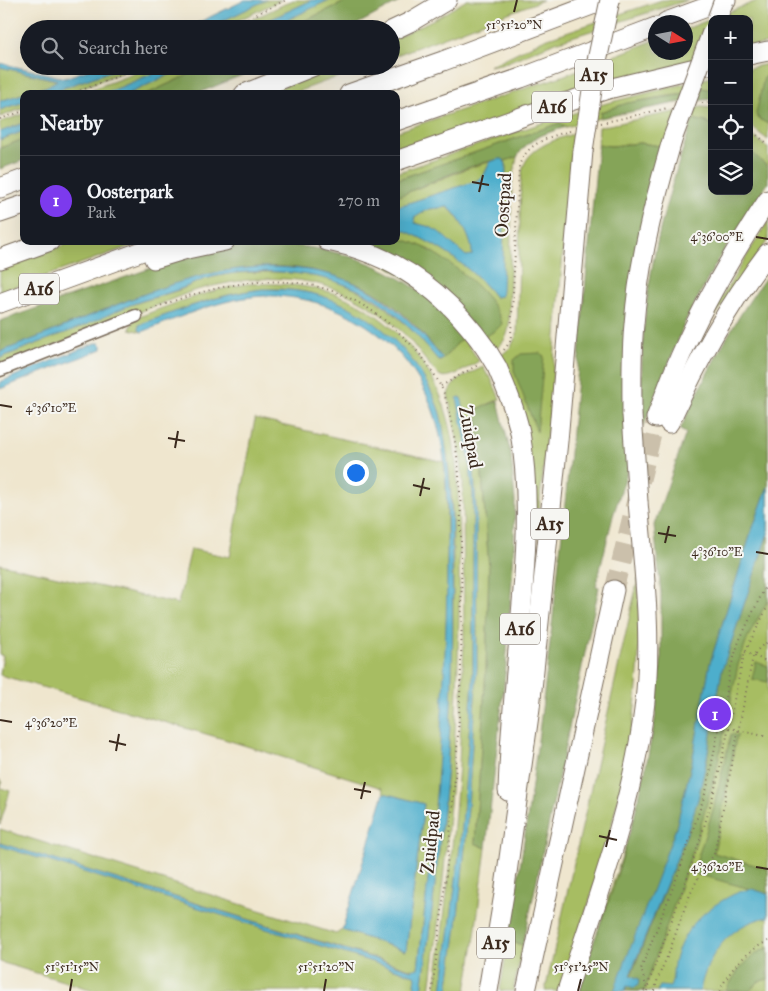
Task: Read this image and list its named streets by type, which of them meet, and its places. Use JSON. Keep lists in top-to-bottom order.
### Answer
{
  "streets": {
    "highway": ["A15", "A16"],
    "path": ["Oostpad", "Zuidpad"]
  },
  "crossings": [
    ["A15", "A16"],
    ["A16", "Oostpad"]
  ],
  "north": "right",
  "page": {
    "map_buttons": ["+", "−"],
    "search": "Search here",
    "heading": "Nearby",
    "list": [
      {
        "mark": "1",
        "name": "Oosterpark",
        "note": "Park",
        "value": "270 m"
      }
    ],
    "pins": "1"
  },
  "coordinates": [
    "51°51'20\"N",
    "4°36'00\"E",
    "4°36'10\"E",
    "4°36'20\"E",
    "51°51'15\"N",
    "51°51'25\"N"
  ]
}
